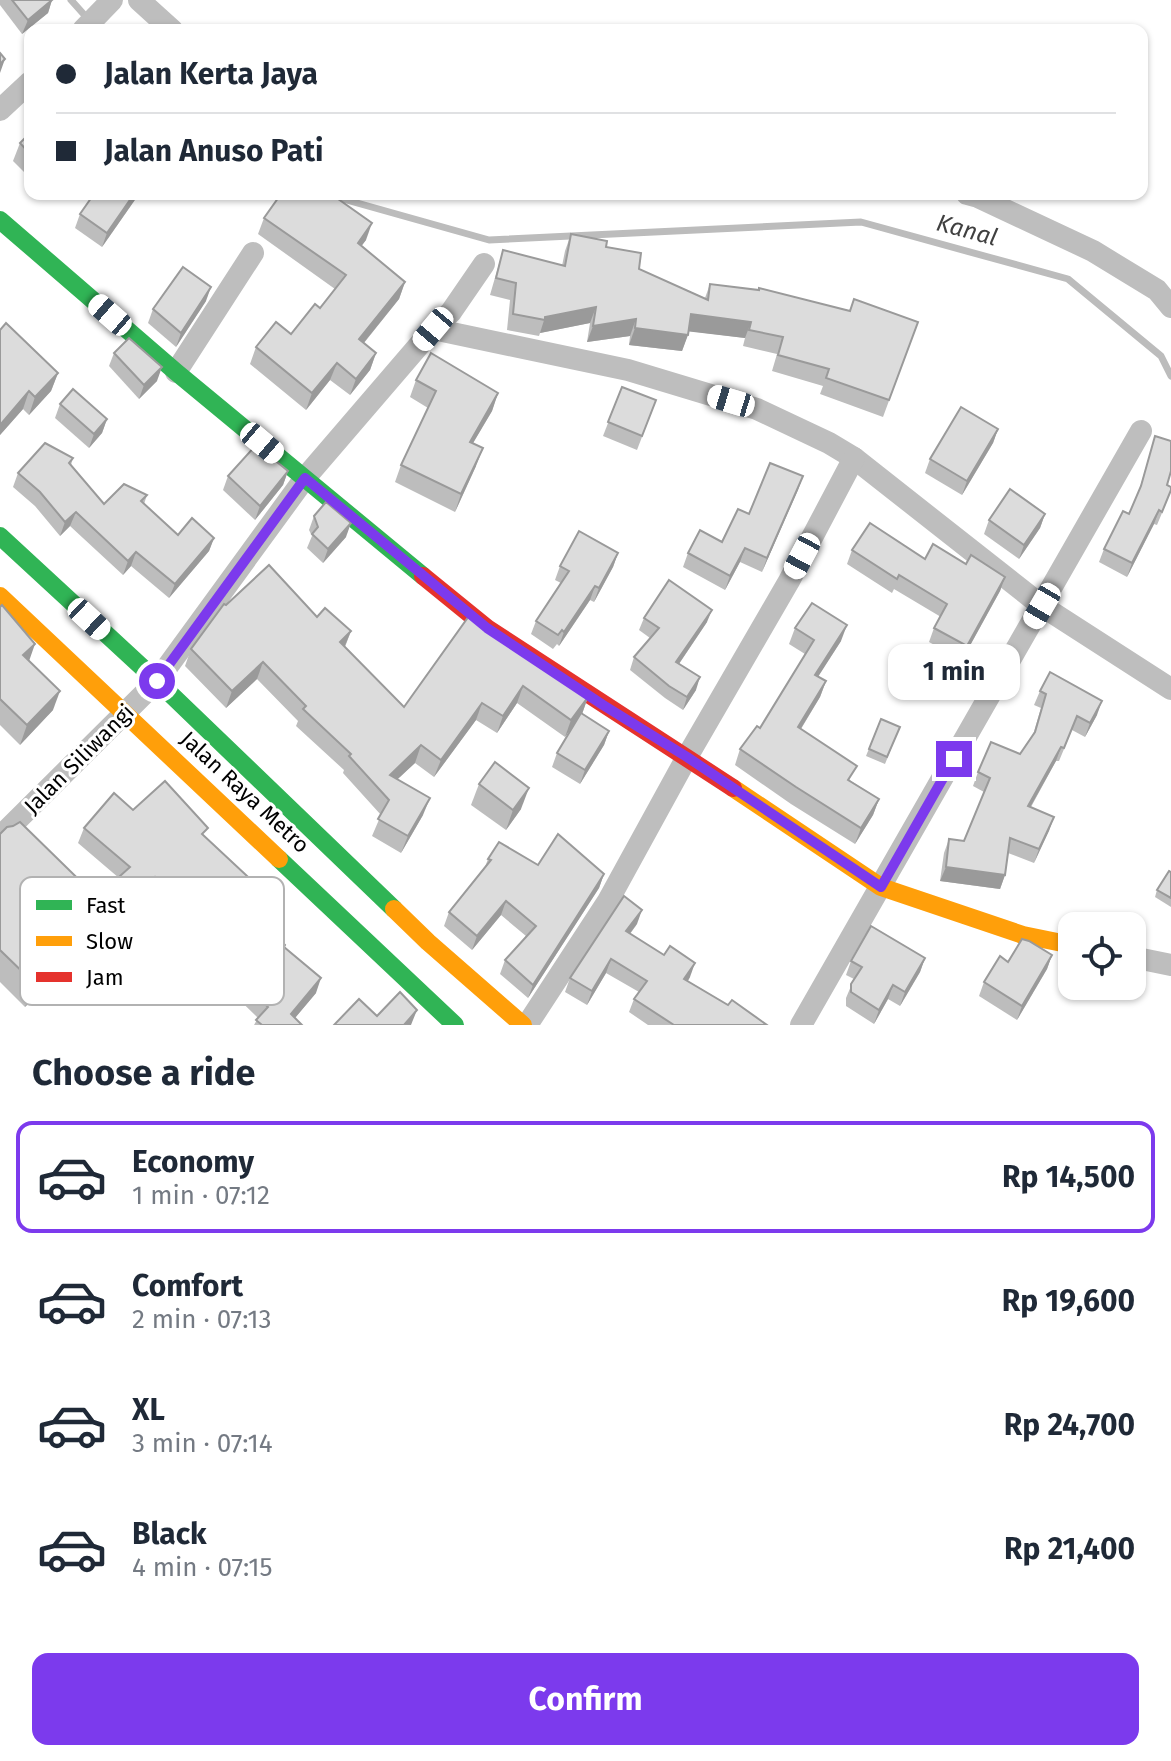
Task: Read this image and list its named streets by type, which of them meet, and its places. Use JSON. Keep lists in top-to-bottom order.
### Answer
{
  "streets": {
    "main road": ["Jalan Raya Metro"],
    "street": ["Jalan Siliwangi"]
  },
  "crossings": [
    ["Jalan Siliwangi", "Jalan Raya Metro"]
  ],
  "water": ["Kanal"],
  "legend": ["Fast", "Slow", "Jam"],
  "page": {
    "banner": ["Jalan Kerta Jaya", "Jalan Anuso Pati"],
    "bubble": "1 min",
    "heading": "Choose a ride",
    "list": [
      {
        "name": "Economy",
        "note": "1 min · 07:12",
        "value": "Rp 14,500"
      },
      {
        "name": "Comfort",
        "note": "2 min · 07:13",
        "value": "Rp 19,600"
      },
      {
        "name": "XL",
        "note": "3 min · 07:14",
        "value": "Rp 24,700"
      },
      {
        "name": "Black",
        "note": "4 min · 07:15",
        "value": "Rp 21,400"
      }
    ],
    "buttons": "Confirm"
  }
}
